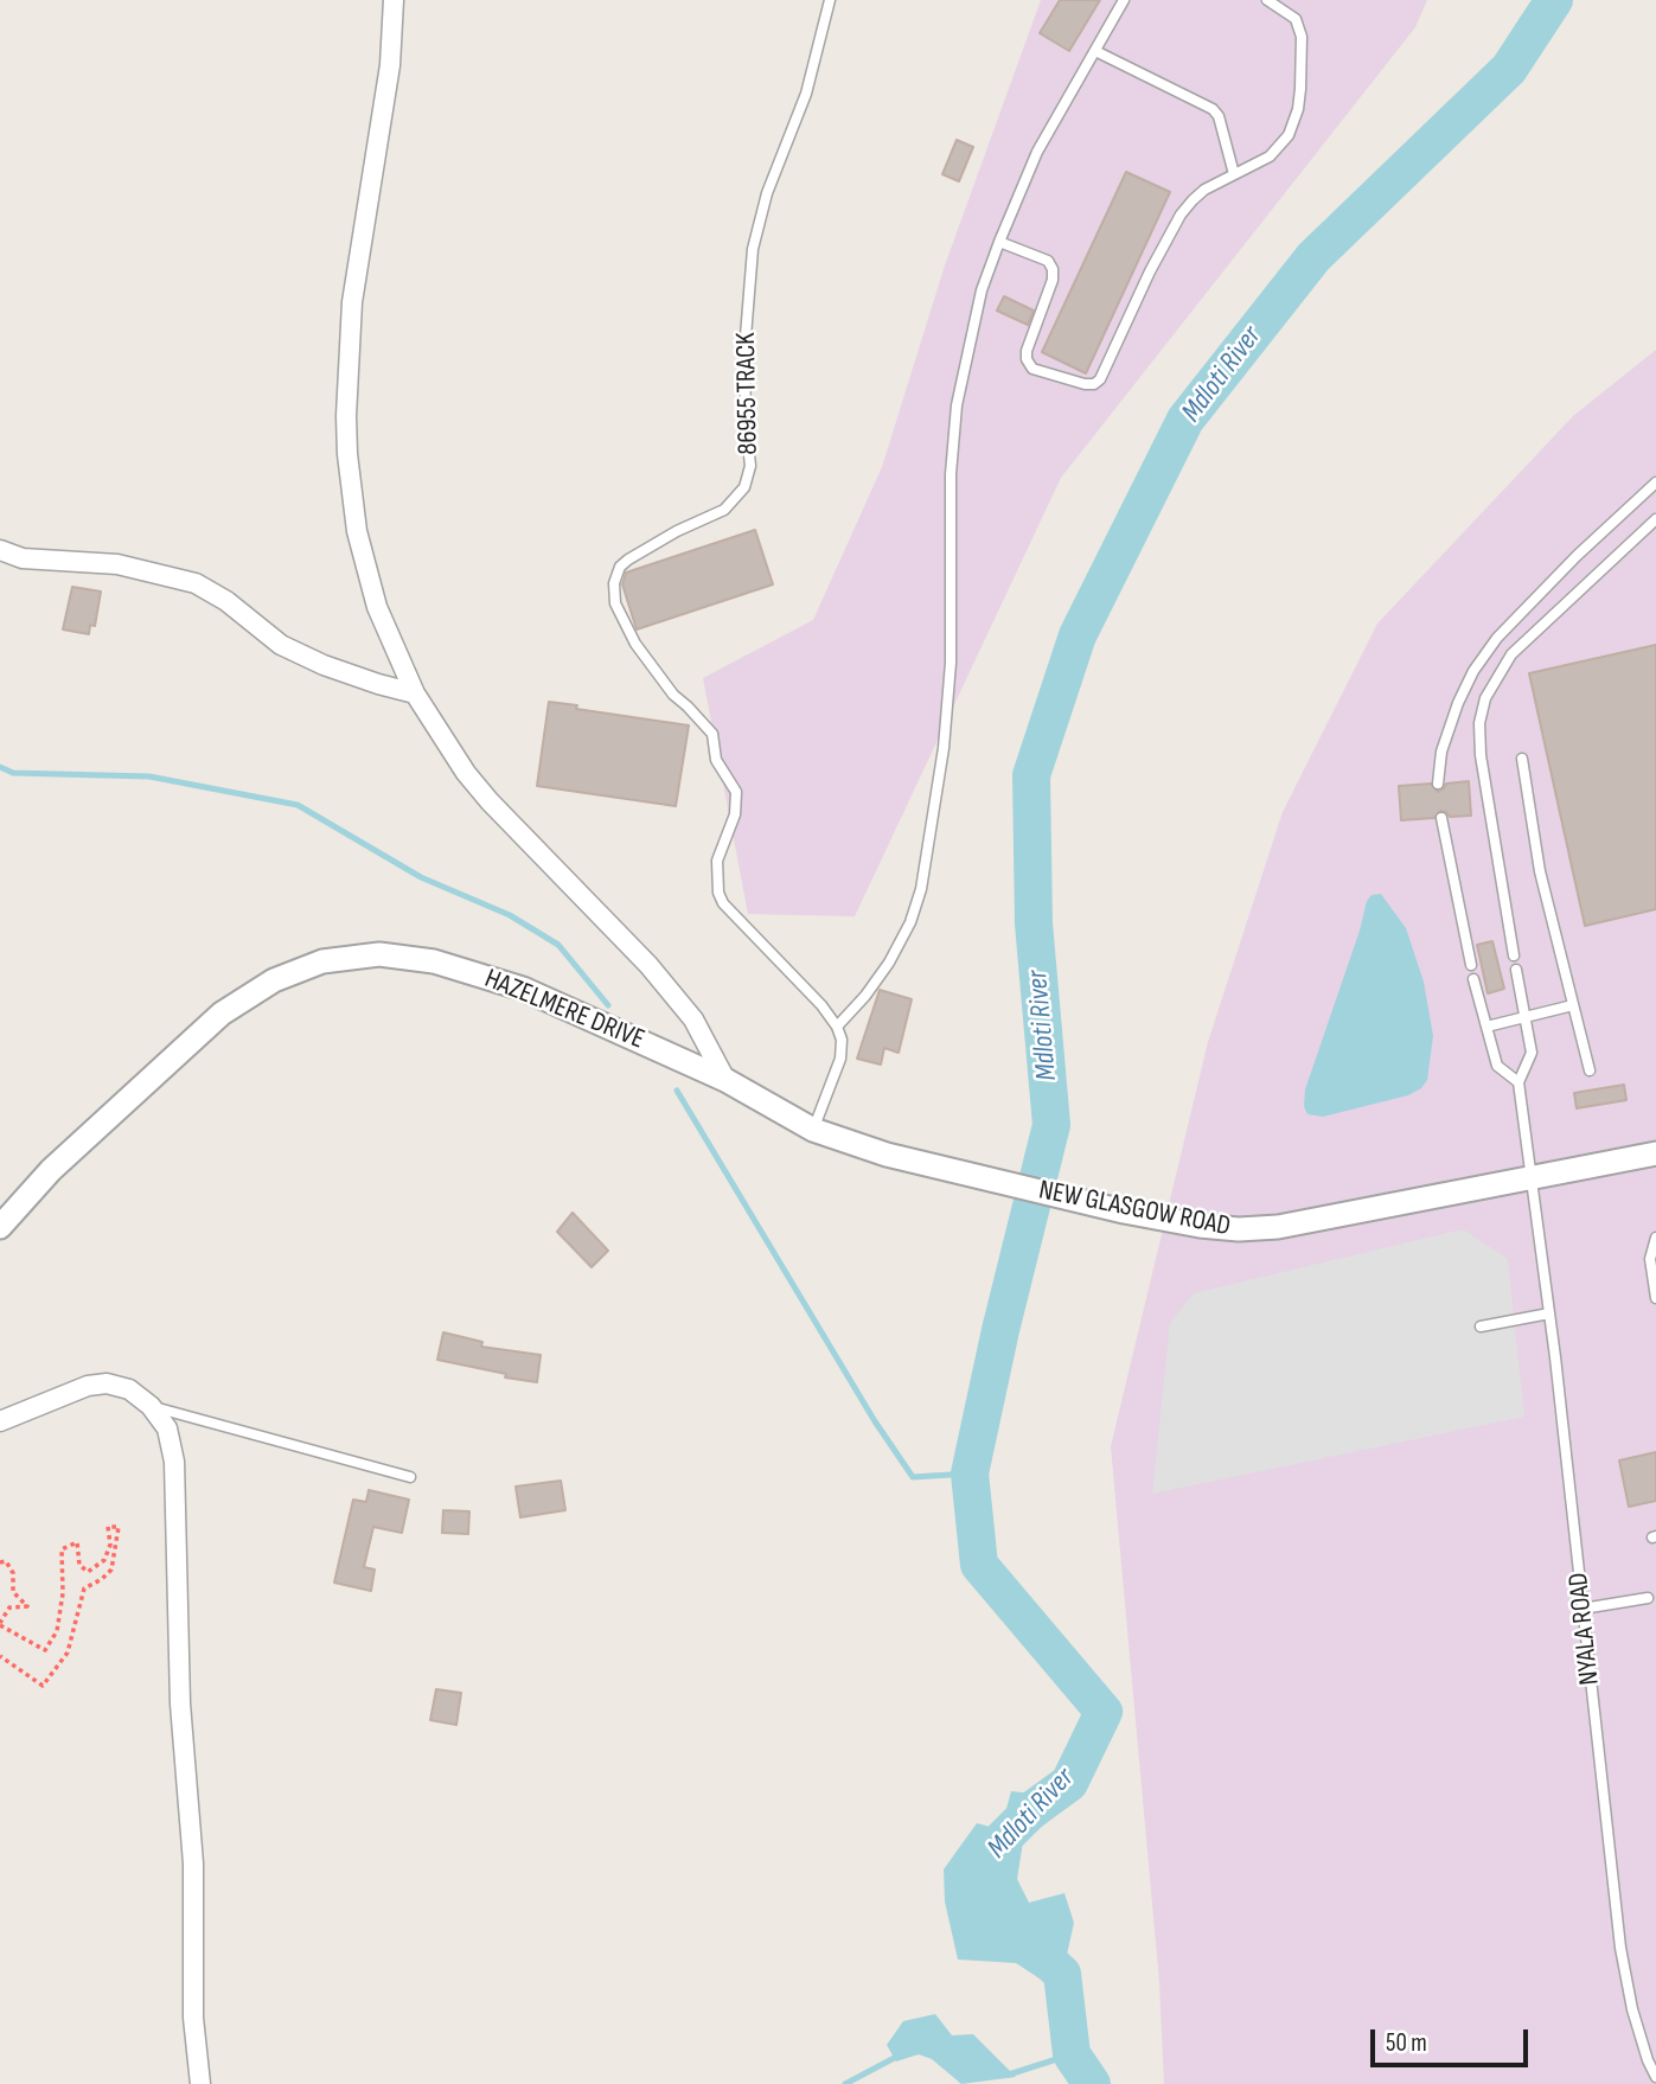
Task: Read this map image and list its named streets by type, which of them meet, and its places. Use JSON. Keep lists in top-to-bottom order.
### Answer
{
  "streets": {
    "street": ["HAZELMERE DRIVE", "NEW GLASGOW ROAD"],
    "lane": ["86955 TRACK", "NYALA ROAD"]
  },
  "crossings": [
    ["HAZELMERE DRIVE", "NEW GLASGOW ROAD"],
    ["NEW GLASGOW ROAD", "NYALA ROAD"]
  ],
  "water": ["Mdloti River"],
  "scale_bar": "50 m"
}
